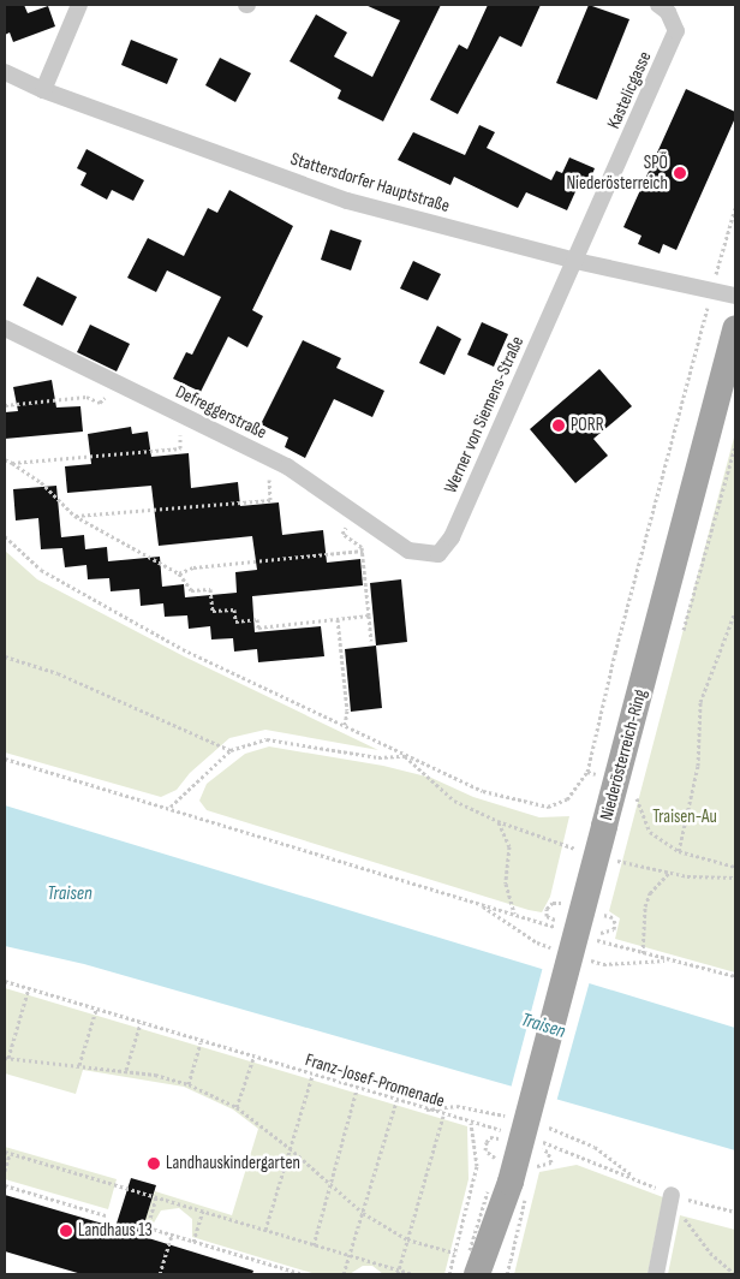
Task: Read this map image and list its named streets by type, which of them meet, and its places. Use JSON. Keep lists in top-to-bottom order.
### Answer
{
  "streets": {
    "main road": ["Niederösterreich-Ring"],
    "street": [
      "Kastelicgasse",
      "Stattersdorfer Hauptstraße",
      "Defreggerstraße",
      "Werner von Siemens-Straße"
    ],
    "path": ["Franz-Josef-Promenade"]
  },
  "crossings": [
    ["Kastelicgasse", "Stattersdorfer Hauptstraße"],
    ["Kastelicgasse", "Werner von Siemens-Straße"],
    ["Stattersdorfer Hauptstraße", "Werner von Siemens-Straße"],
    ["Defreggerstraße", "Werner von Siemens-Straße"]
  ],
  "water": ["Traisen"],
  "parks": ["Traisen-Au"],
  "places": [
    "SPÖ Niederösterreich",
    "PORR",
    "Landhauskindergarten",
    "Landhaus 13"
  ]
}
